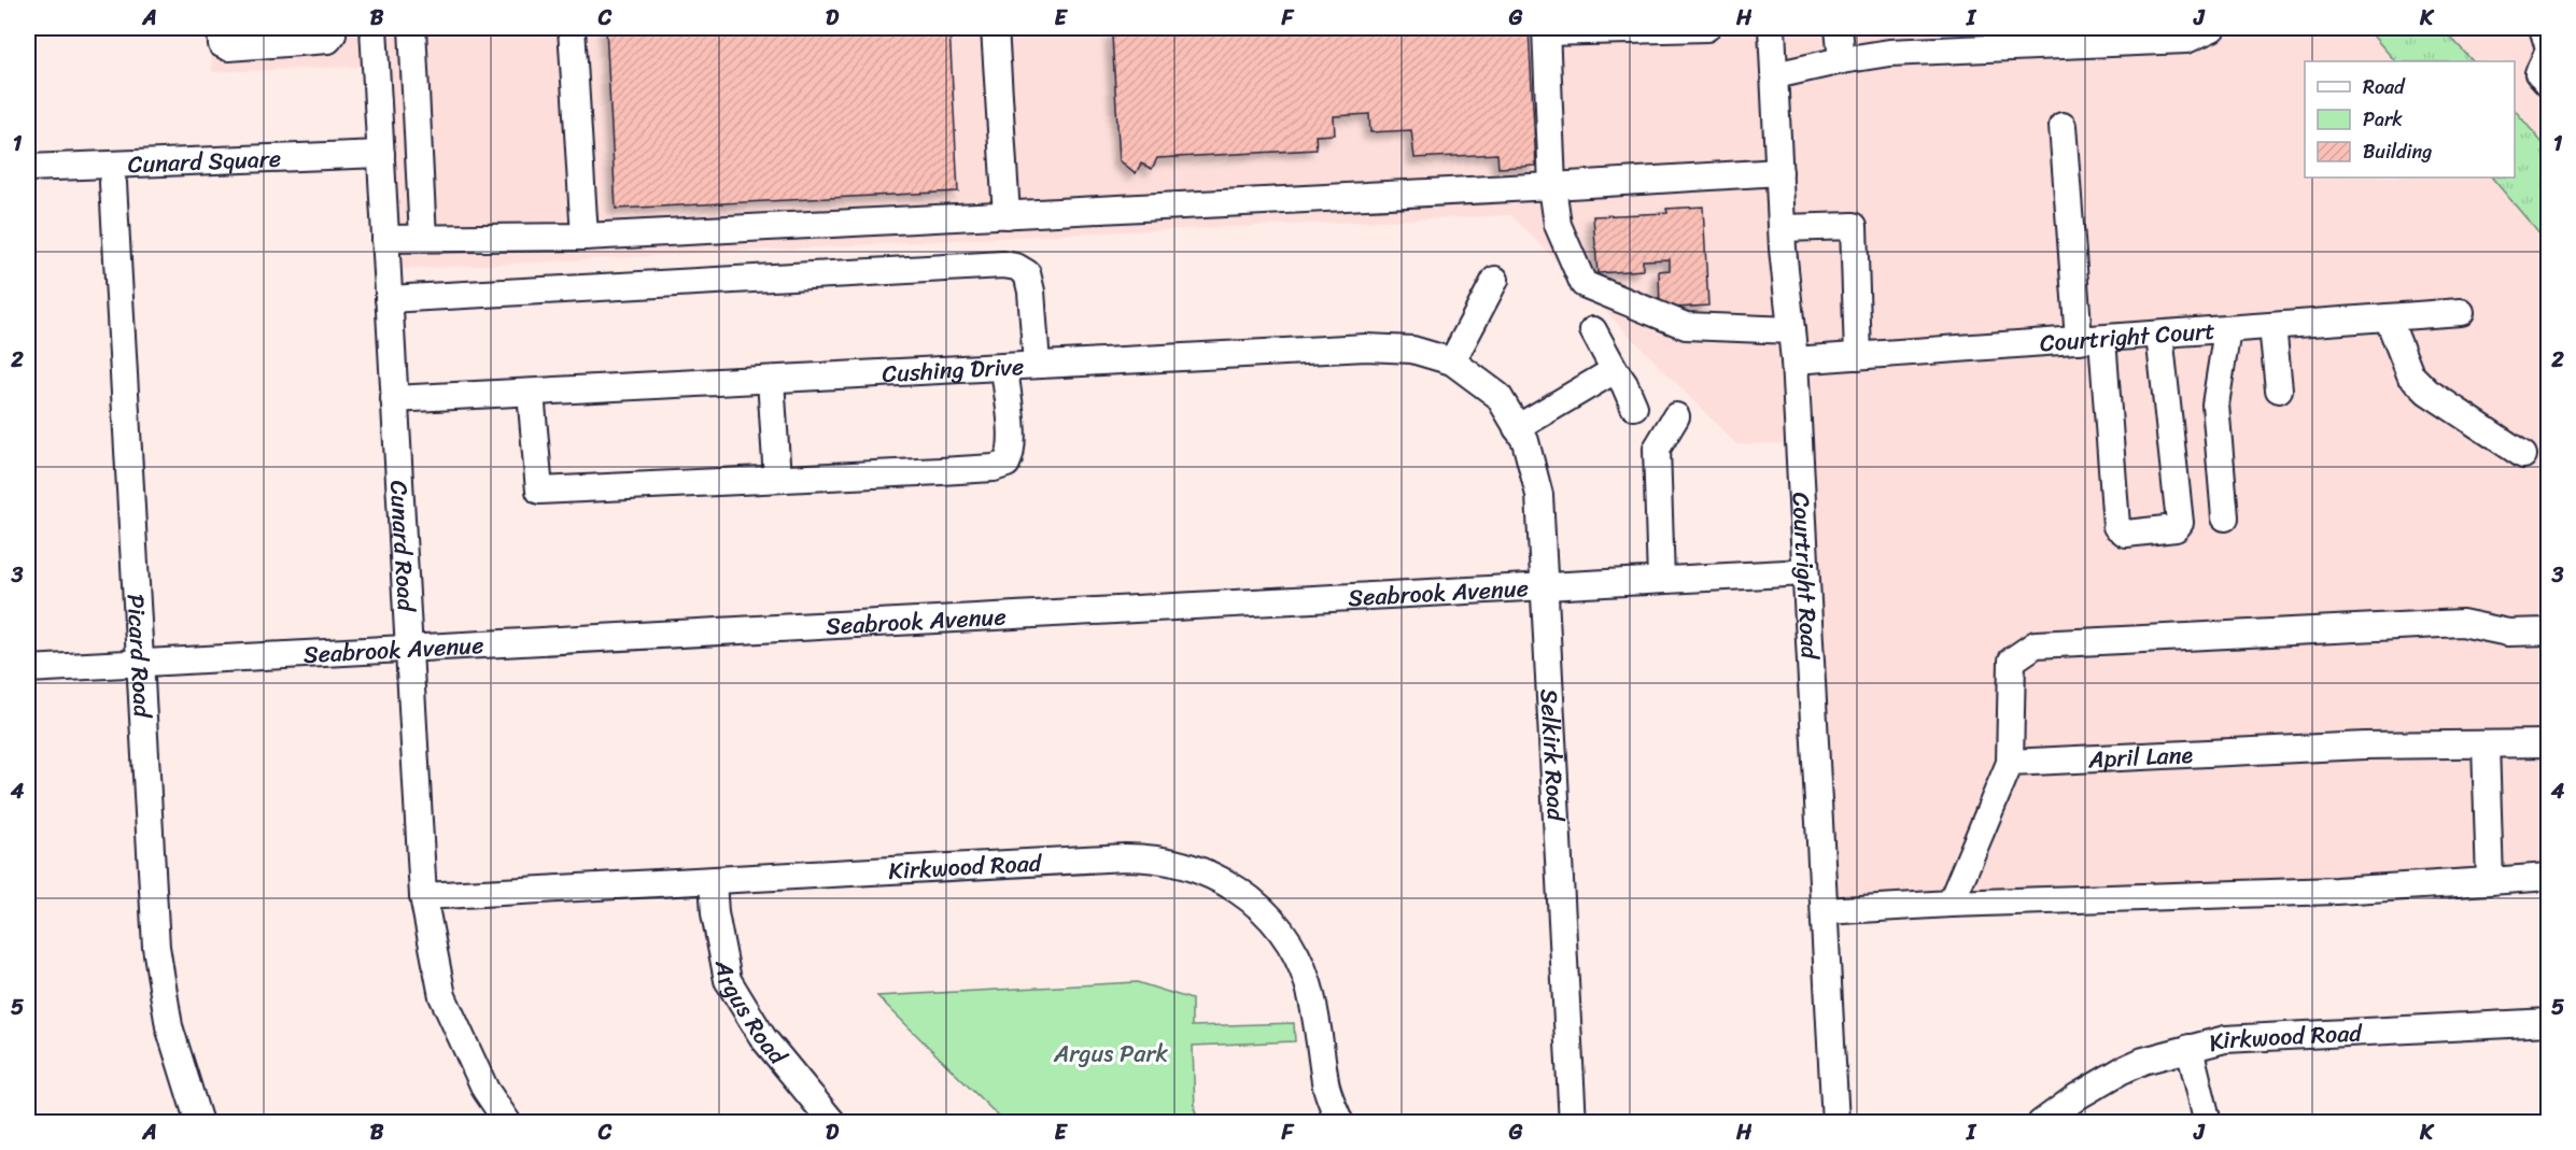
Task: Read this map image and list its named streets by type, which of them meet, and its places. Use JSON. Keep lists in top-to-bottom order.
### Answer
{
  "streets": {
    "street": [
      "Cunard Square",
      "Courtright Court",
      "Cushing Drive",
      "Cunard Road",
      "Courtright Road",
      "Seabrook Avenue",
      "Picard Road",
      "Selkirk Road",
      "April Lane",
      "Kirkwood Road",
      "Argus Road"
    ]
  },
  "crossings": [
    ["Cunard Square", "Cunard Road"],
    ["Courtright Court", "Courtright Road"],
    ["Cushing Drive", "Cunard Road"],
    ["Cushing Drive", "Selkirk Road"],
    ["Cunard Road", "Seabrook Avenue"],
    ["Cunard Road", "Kirkwood Road"],
    ["Courtright Road", "Seabrook Avenue"],
    ["Seabrook Avenue", "Picard Road"],
    ["Seabrook Avenue", "Selkirk Road"],
    ["Kirkwood Road", "Argus Road"]
  ],
  "parks": ["Argus Park"],
  "legend": ["Road", "Park", "Building"],
  "grid": {
    "columns": [
      "A",
      "B",
      "C",
      "D",
      "E",
      "F",
      "G",
      "H",
      "I",
      "J",
      "K"
    ],
    "rows": [
      "1",
      "2",
      "3",
      "4",
      "5"
    ]
  }
}
